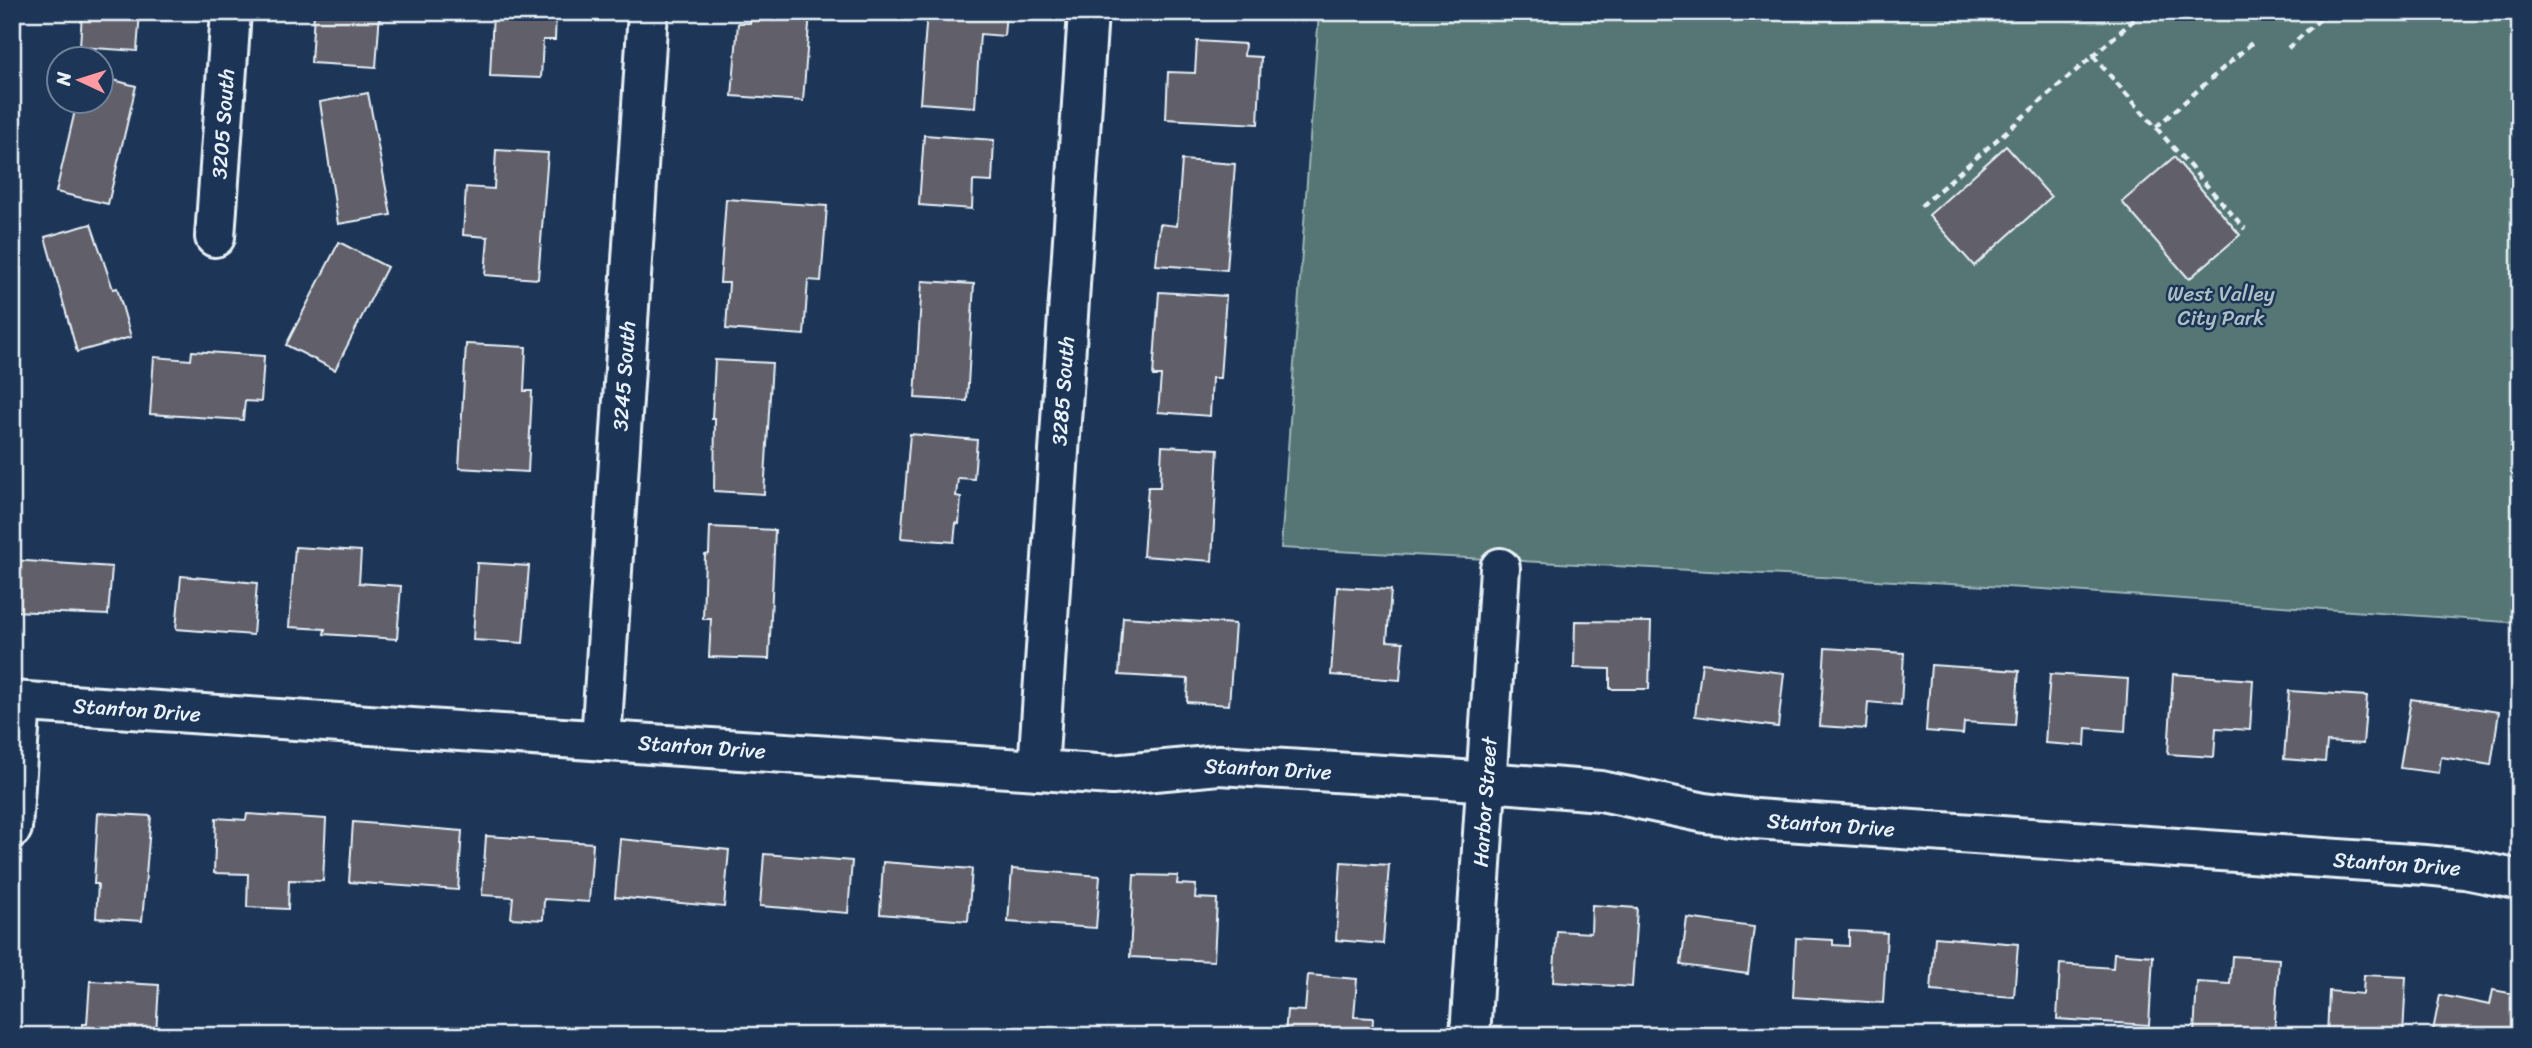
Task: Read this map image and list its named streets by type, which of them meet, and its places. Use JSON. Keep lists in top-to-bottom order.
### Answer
{
  "streets": {
    "street": [
      "3205 South",
      "3245 South",
      "3285 South",
      "Stanton Drive",
      "Harbor Street"
    ]
  },
  "crossings": [
    ["3245 South", "Stanton Drive"],
    ["3285 South", "Stanton Drive"],
    ["Stanton Drive", "Harbor Street"]
  ],
  "parks": ["West Valley City Park"],
  "north": "left"
}
